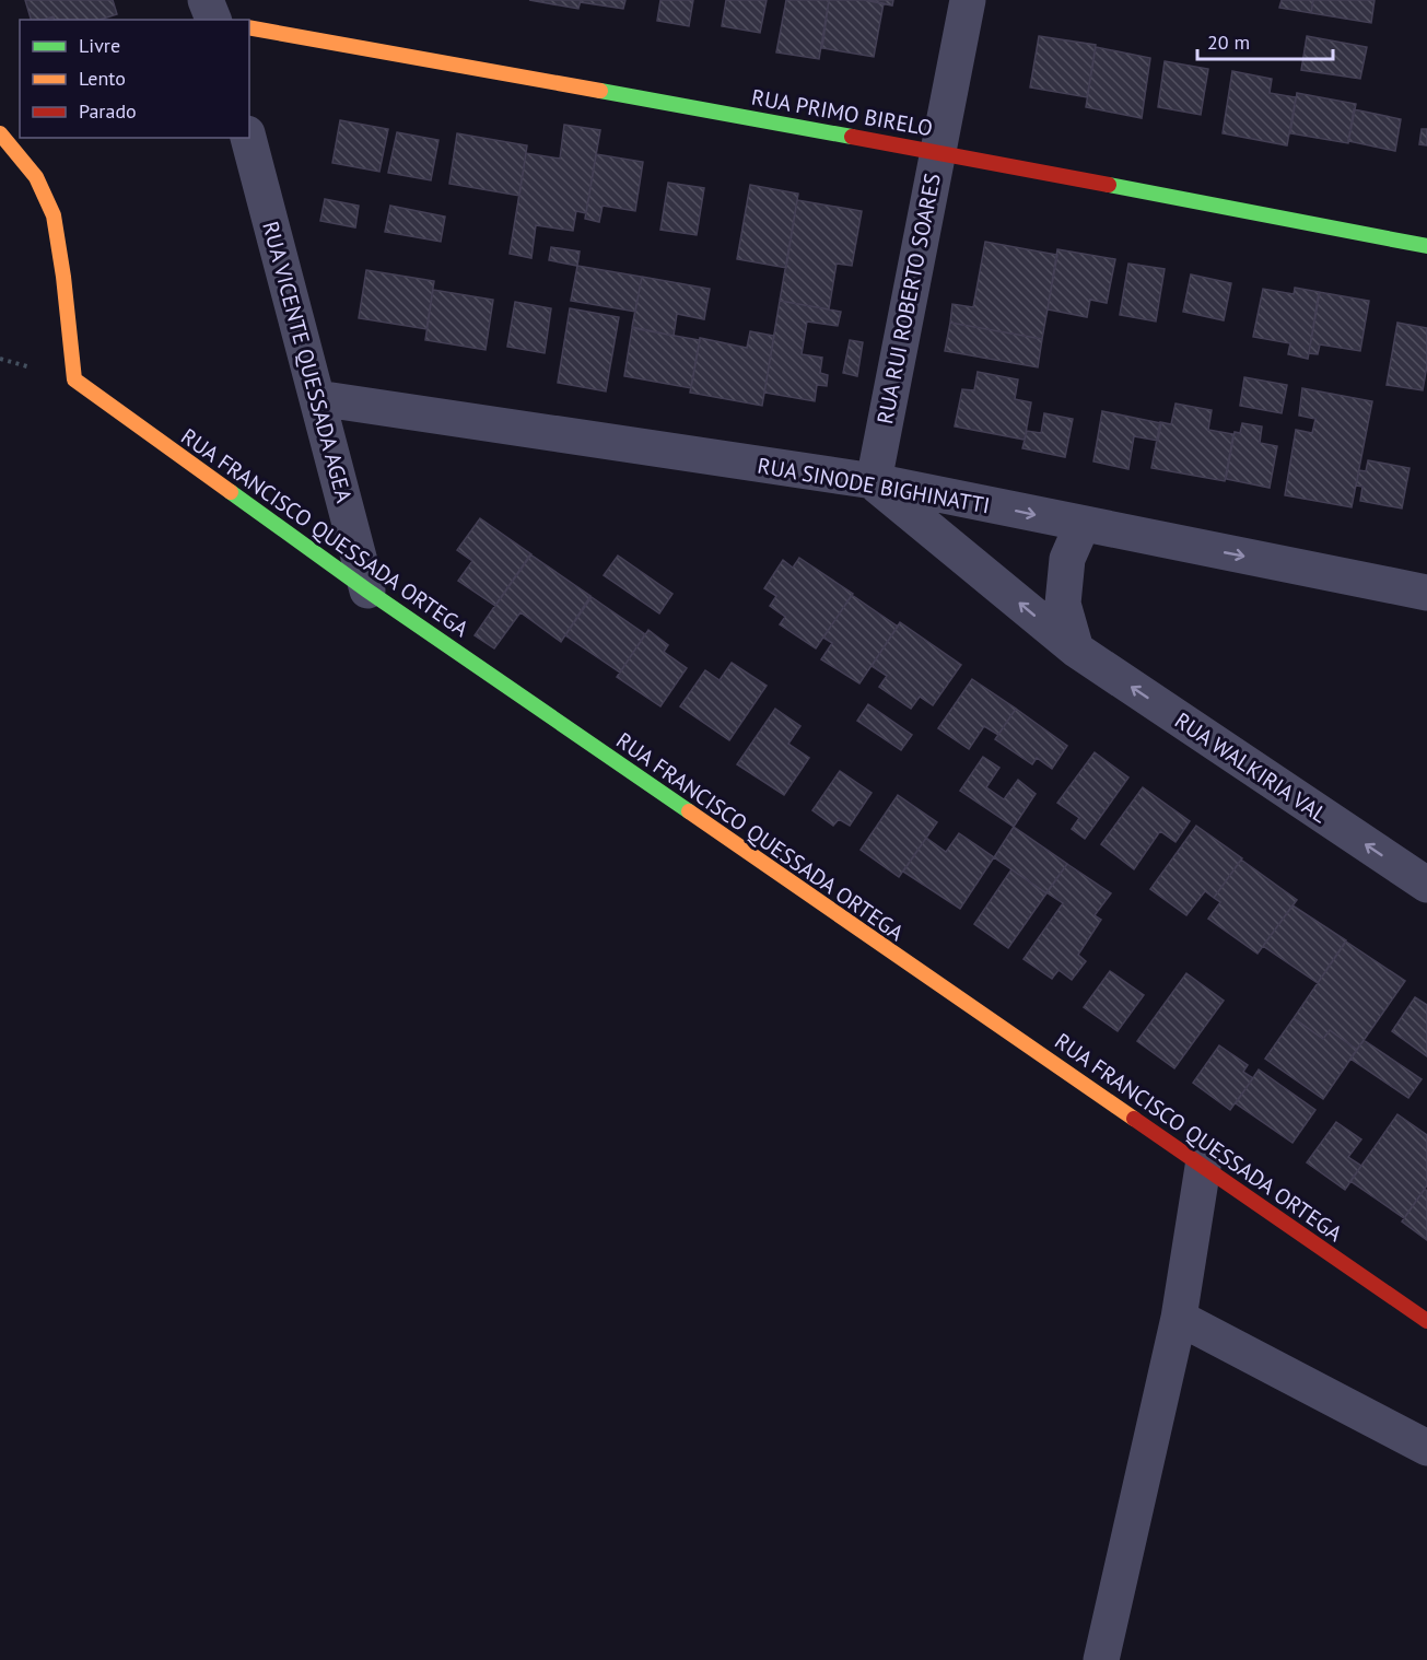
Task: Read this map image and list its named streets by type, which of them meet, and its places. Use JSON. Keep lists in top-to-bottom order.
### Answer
{
  "streets": {
    "street": [
      "RUA PRIMO BIRELO",
      "RUA RUI ROBERTO SOARES",
      "RUA VICENTE QUESSADA AGEA",
      "RUA SINODE BIGHINATTI",
      "RUA FRANCISCO QUESSADA ORTEGA",
      "RUA WALKIRIA VAL"
    ]
  },
  "crossings": [
    ["RUA PRIMO BIRELO", "RUA RUI ROBERTO SOARES"],
    ["RUA RUI ROBERTO SOARES", "RUA SINODE BIGHINATTI"],
    ["RUA RUI ROBERTO SOARES", "RUA WALKIRIA VAL"],
    ["RUA VICENTE QUESSADA AGEA", "RUA SINODE BIGHINATTI"],
    ["RUA VICENTE QUESSADA AGEA", "RUA FRANCISCO QUESSADA ORTEGA"],
    ["RUA SINODE BIGHINATTI", "RUA WALKIRIA VAL"]
  ],
  "one_way": ["RUA SINODE BIGHINATTI", "RUA WALKIRIA VAL"],
  "legend": ["Livre", "Lento", "Parado"],
  "scale_bar": "20 m"
}
